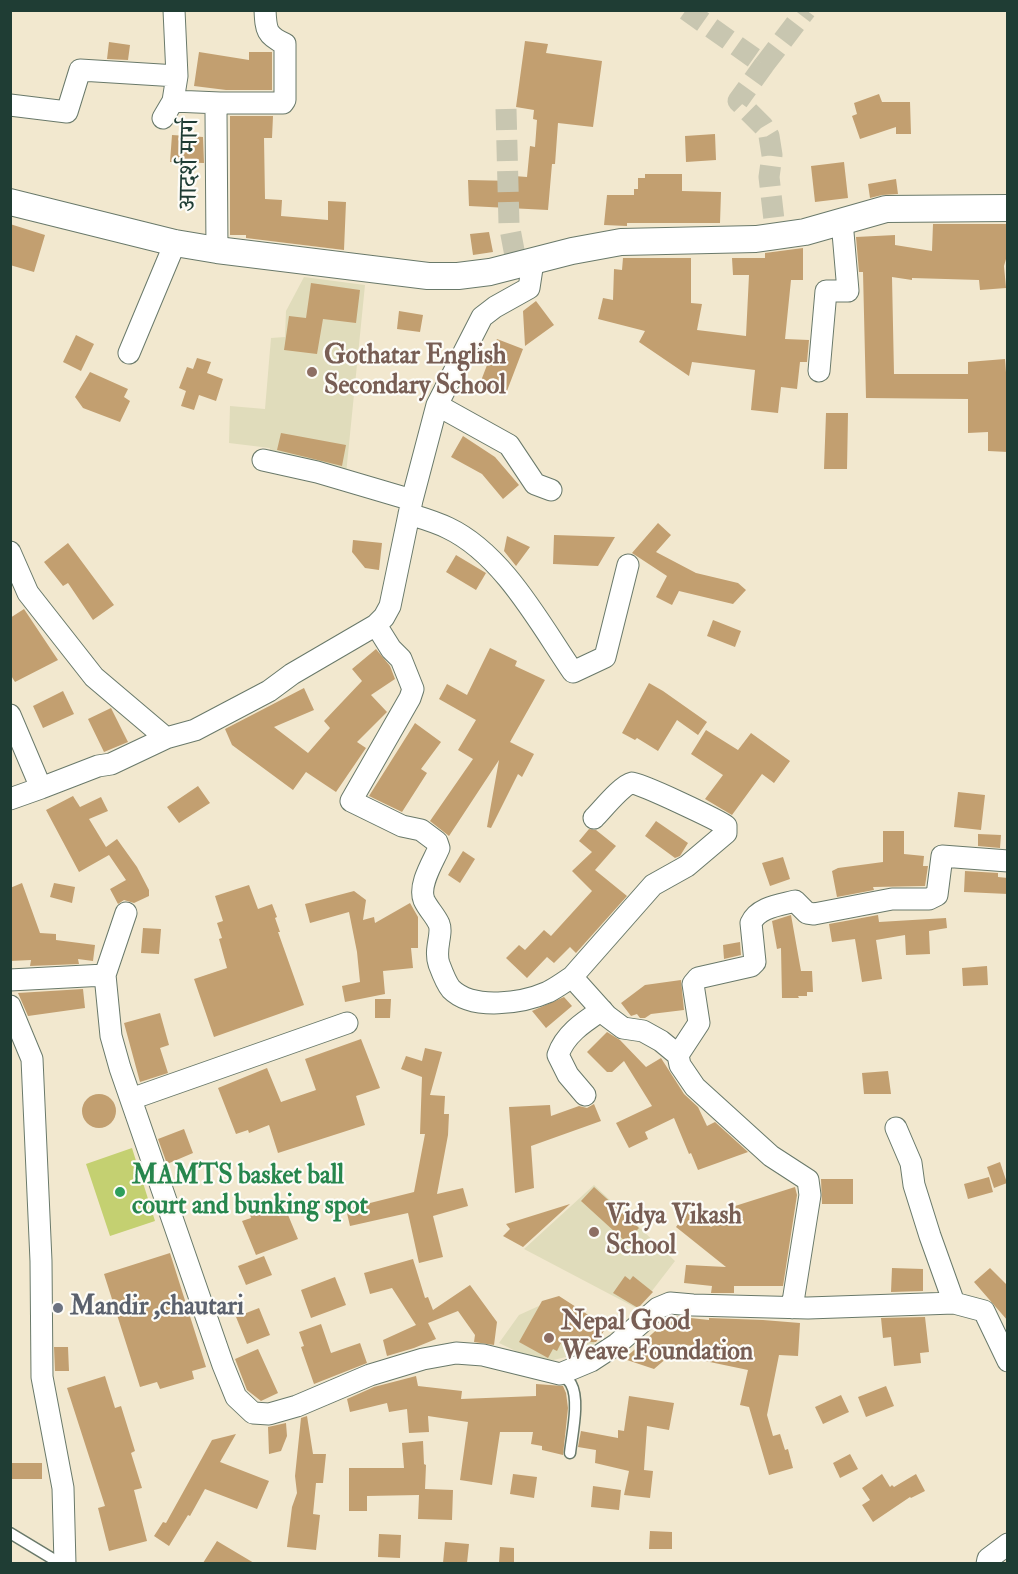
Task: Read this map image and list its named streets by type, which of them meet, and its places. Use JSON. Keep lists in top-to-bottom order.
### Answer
{
  "streets": {
    "street": ["आदर्श मार्ग"]
  },
  "places": [
    "Gothatar English Secondary School",
    "MAMTS basket ball court and bunking spot",
    "Vidya Vikash School",
    "Mandir ,chautari",
    "Nepal Good Weave Foundation"
  ]
}
